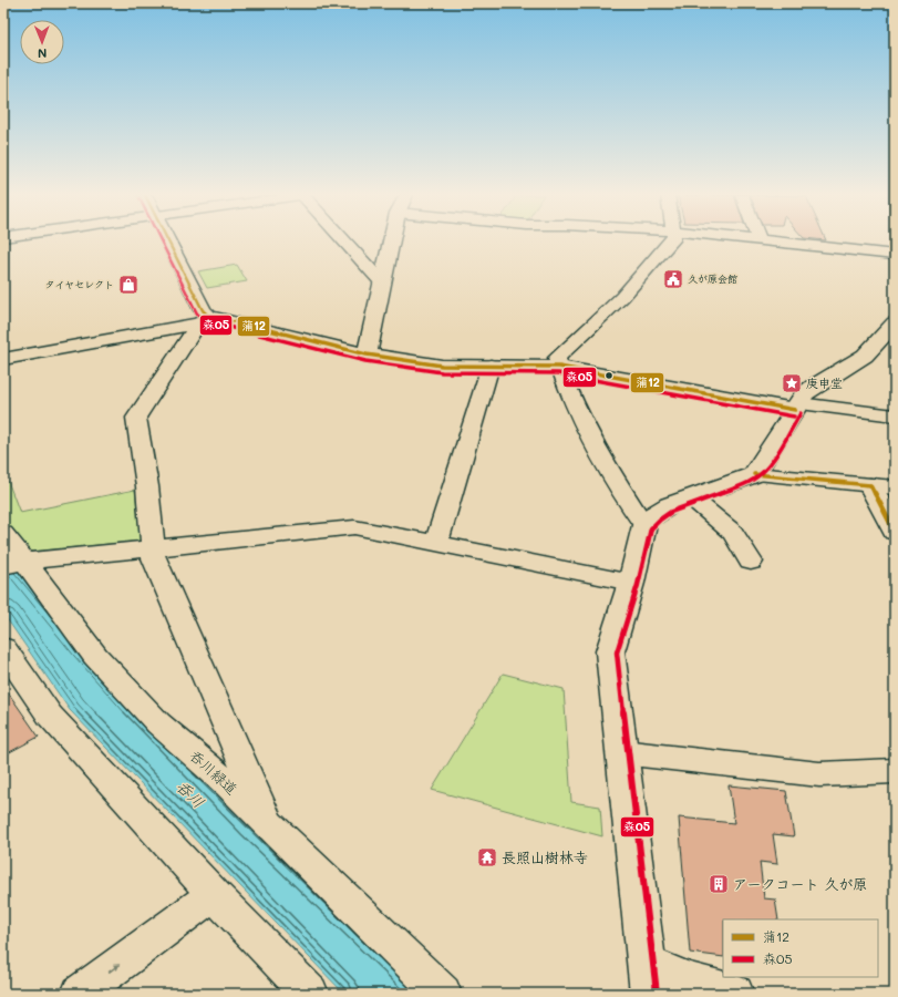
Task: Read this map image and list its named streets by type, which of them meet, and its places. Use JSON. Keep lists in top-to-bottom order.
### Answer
{
  "streets": {
    "street": ["呑川緑道"]
  },
  "water": ["呑川"],
  "places": {
    "public building": ["久が原会館"],
    "shop": ["タイヤセレクト"],
    "place": ["庚申堂"],
    "temple": ["長照山樹林寺"],
    "building": ["アークコート 久が原"]
  },
  "lines": ["transit line 蒲12", "transit line 森05"],
  "legend": ["蒲12", "森05"],
  "north": "bottom"
}
